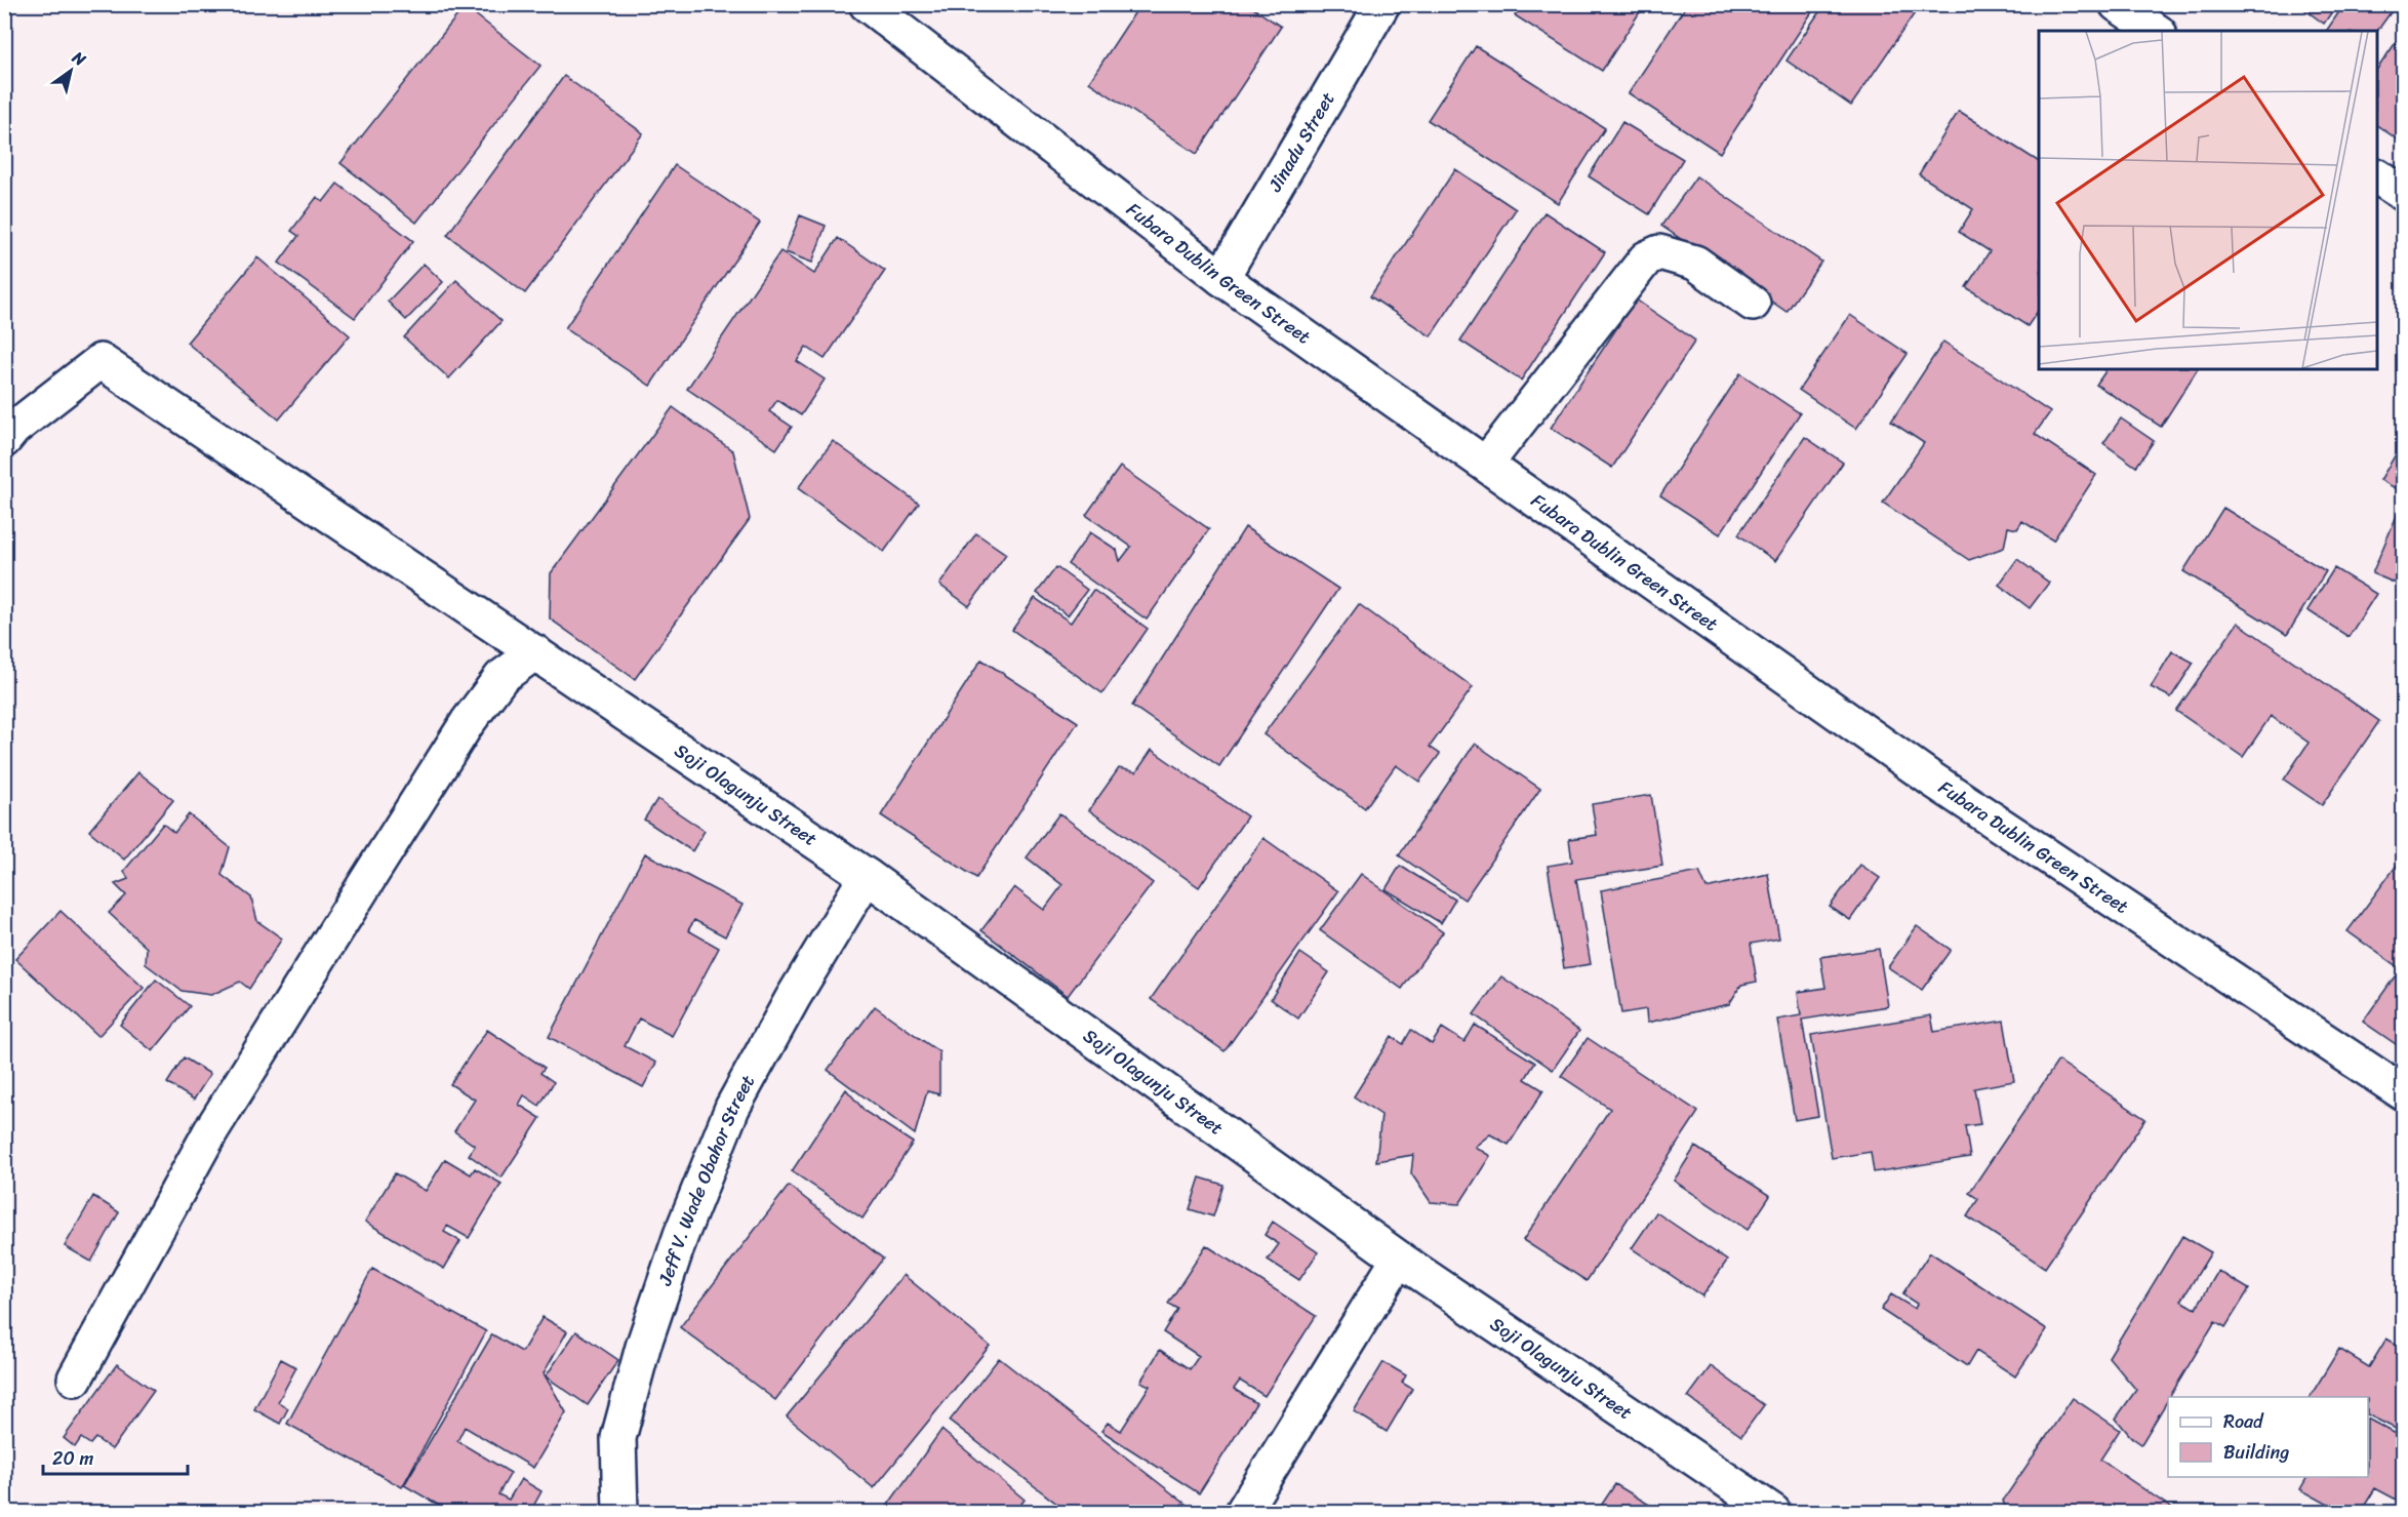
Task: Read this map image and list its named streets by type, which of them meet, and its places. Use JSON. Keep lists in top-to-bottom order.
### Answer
{
  "streets": {
    "street": [
      "Jinadu Street",
      "Fubara Dublin Green Street",
      "Soji Olagunju Street",
      "Jeff V. Wade Obahor Street"
    ]
  },
  "crossings": [
    ["Jinadu Street", "Fubara Dublin Green Street"],
    ["Soji Olagunju Street", "Jeff V. Wade Obahor Street"]
  ],
  "legend": ["Road", "Building"],
  "scale_bar": "20 m",
  "north": "top right"
}
